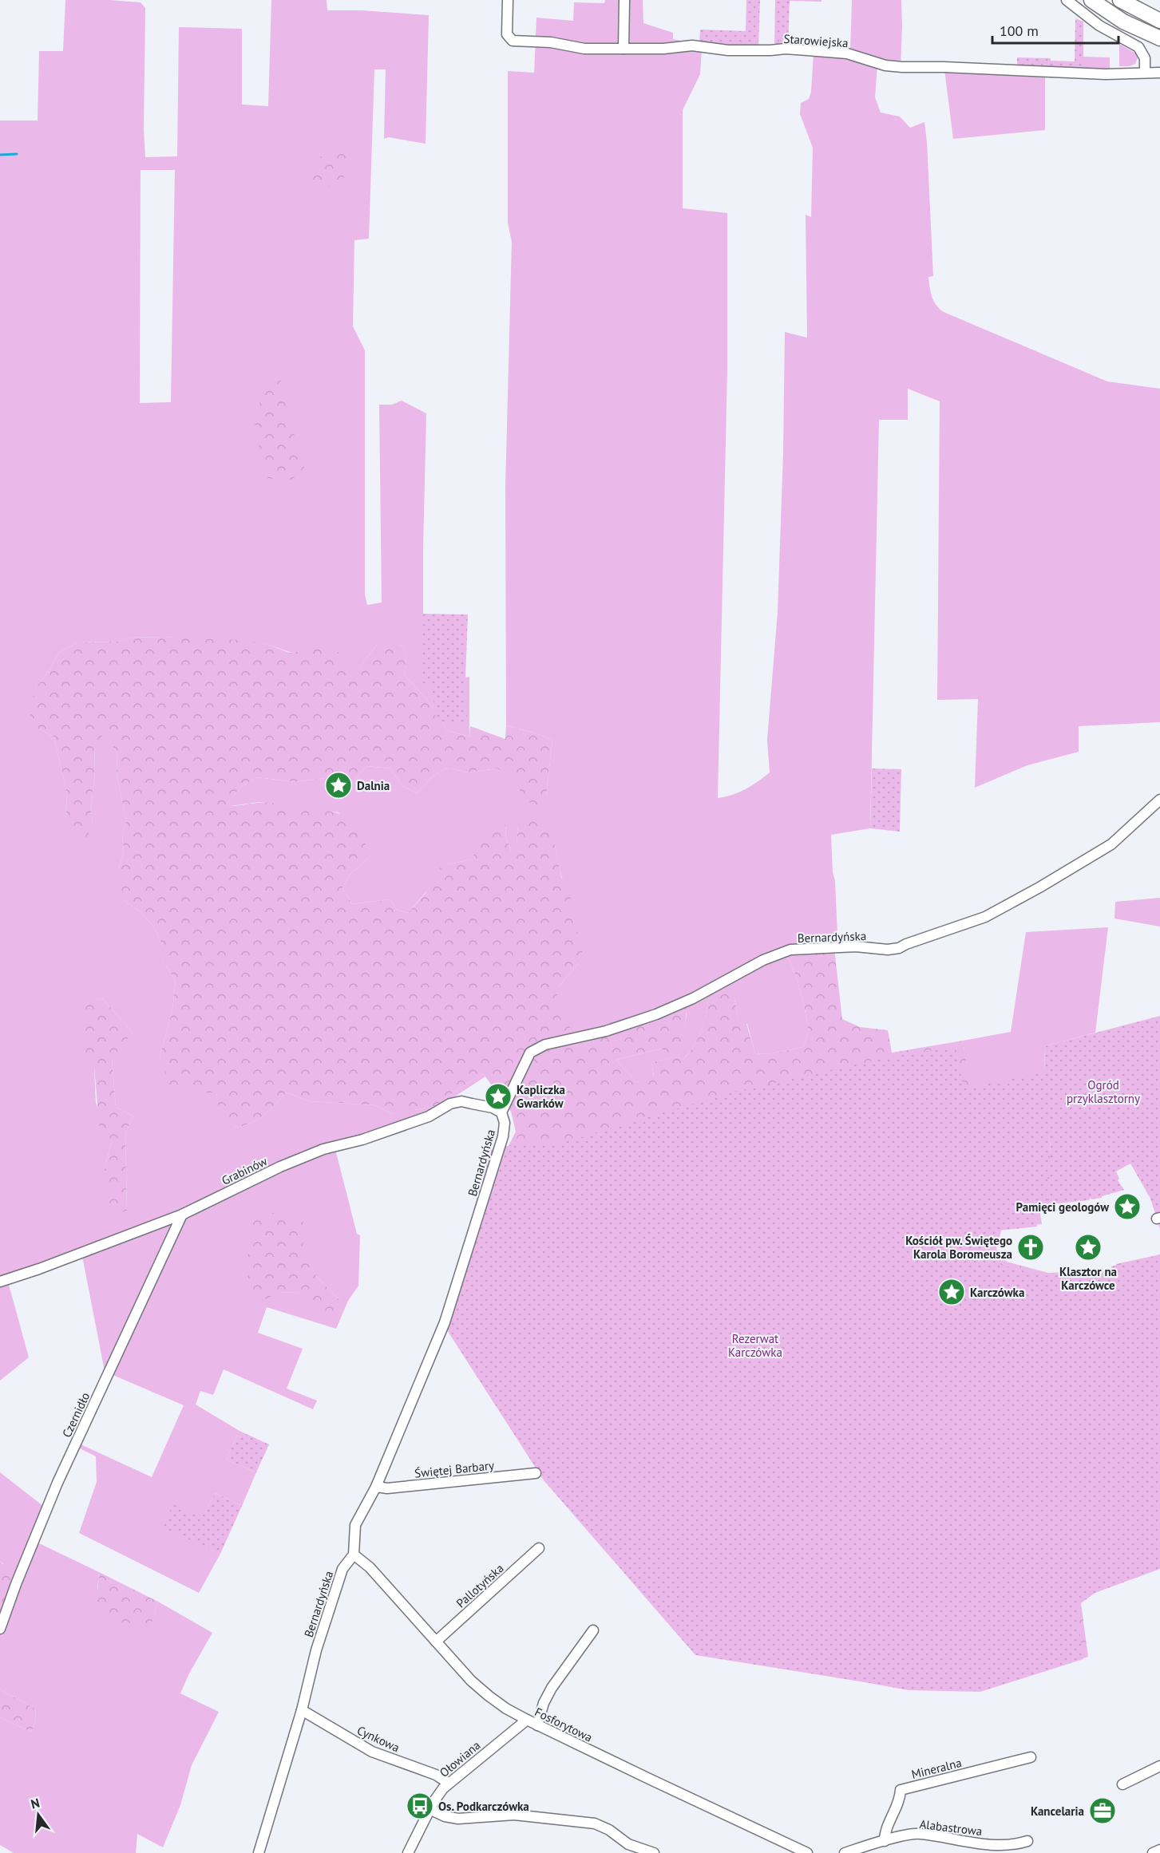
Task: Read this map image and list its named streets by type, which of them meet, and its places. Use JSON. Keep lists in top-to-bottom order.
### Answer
{
  "streets": {
    "street": [
      "Starowiejska",
      "Bernardyńska",
      "Grabinów",
      "Czernidło",
      "Świętej Barbary",
      "Pallotyńska",
      "Fosforytowa",
      "Cynkowa",
      "Ołowiana",
      "Mineralna",
      "Alabastrowa"
    ]
  },
  "crossings": [
    ["Bernardyńska", "Grabinów"],
    ["Bernardyńska", "Świętej Barbary"],
    ["Bernardyńska", "Fosforytowa"],
    ["Bernardyńska", "Cynkowa"],
    ["Grabinów", "Czernidło"],
    ["Pallotyńska", "Fosforytowa"],
    ["Fosforytowa", "Ołowiana"],
    ["Cynkowa", "Ołowiana"],
    ["Mineralna", "Alabastrowa"]
  ],
  "parks": ["Ogród przyklasztorny", "Rezerwat Karczówka"],
  "places": {
    "place": [
      "Dalnia",
      "Kapliczka Gwarków",
      "Pamięci geologów",
      "Klasztor na Karczówce",
      "Karczówka"
    ],
    "church": ["Kościół pw. Świętego Karola Boromeusza"],
    "bus stop": ["Os. Podkarczówka"],
    "office": ["Kancelaria"]
  },
  "scale_bar": "100 m",
  "north": "top"
}
